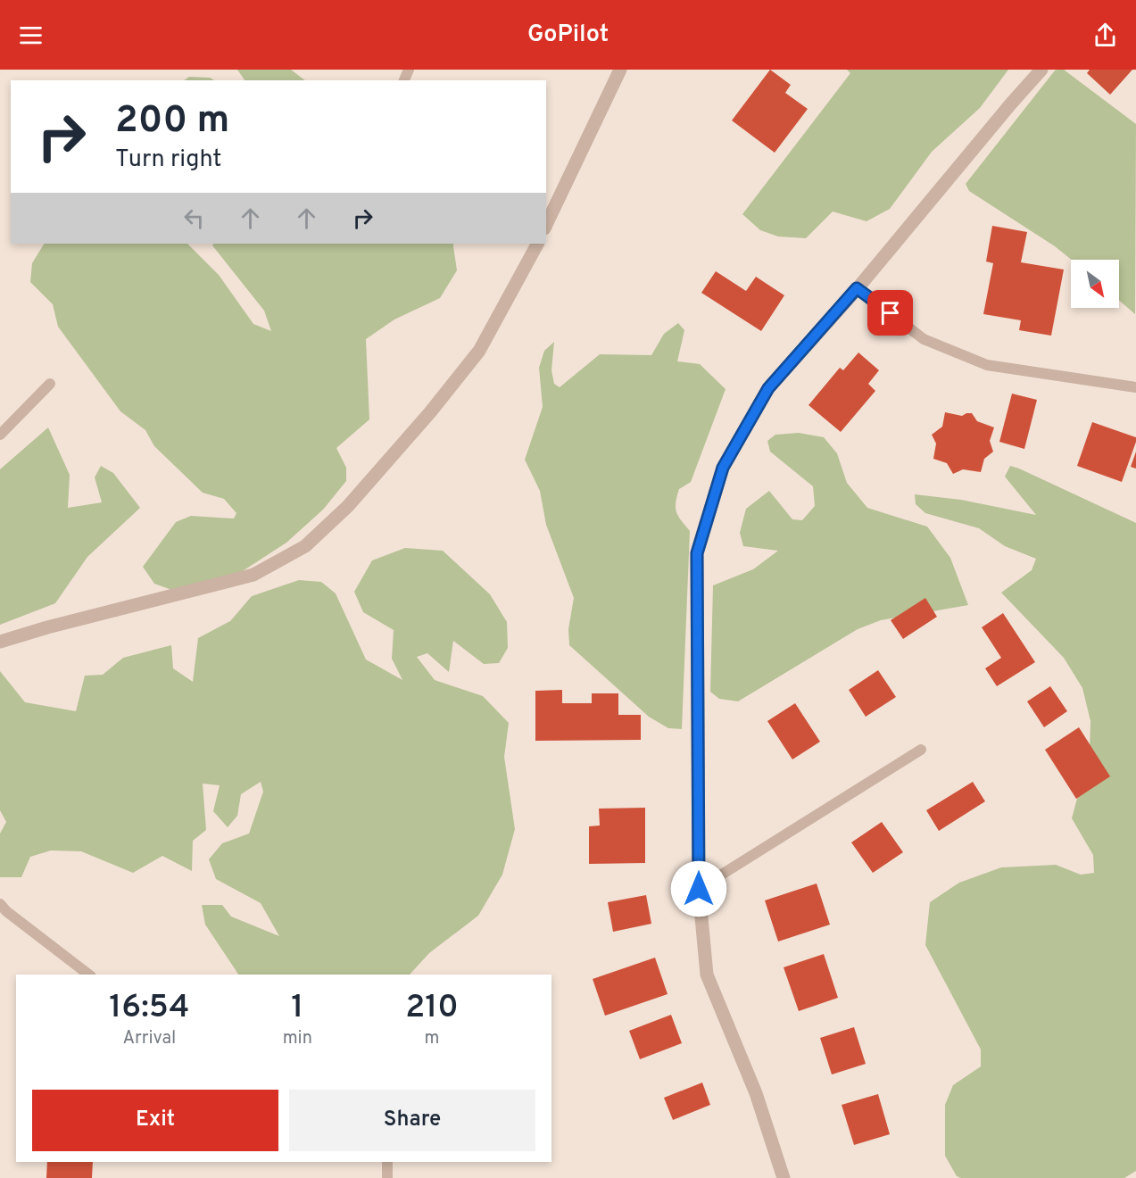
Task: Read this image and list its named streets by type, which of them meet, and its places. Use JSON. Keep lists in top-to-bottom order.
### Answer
{
  "north": "bottom right",
  "page": {
    "header": "GoPilot",
    "turn": ["200 m", "Turn right"],
    "eta": [
      "16:54",
      "Arrival",
      "1",
      "min",
      "210",
      "m"
    ],
    "buttons": ["Exit", "Share"]
  }
}
